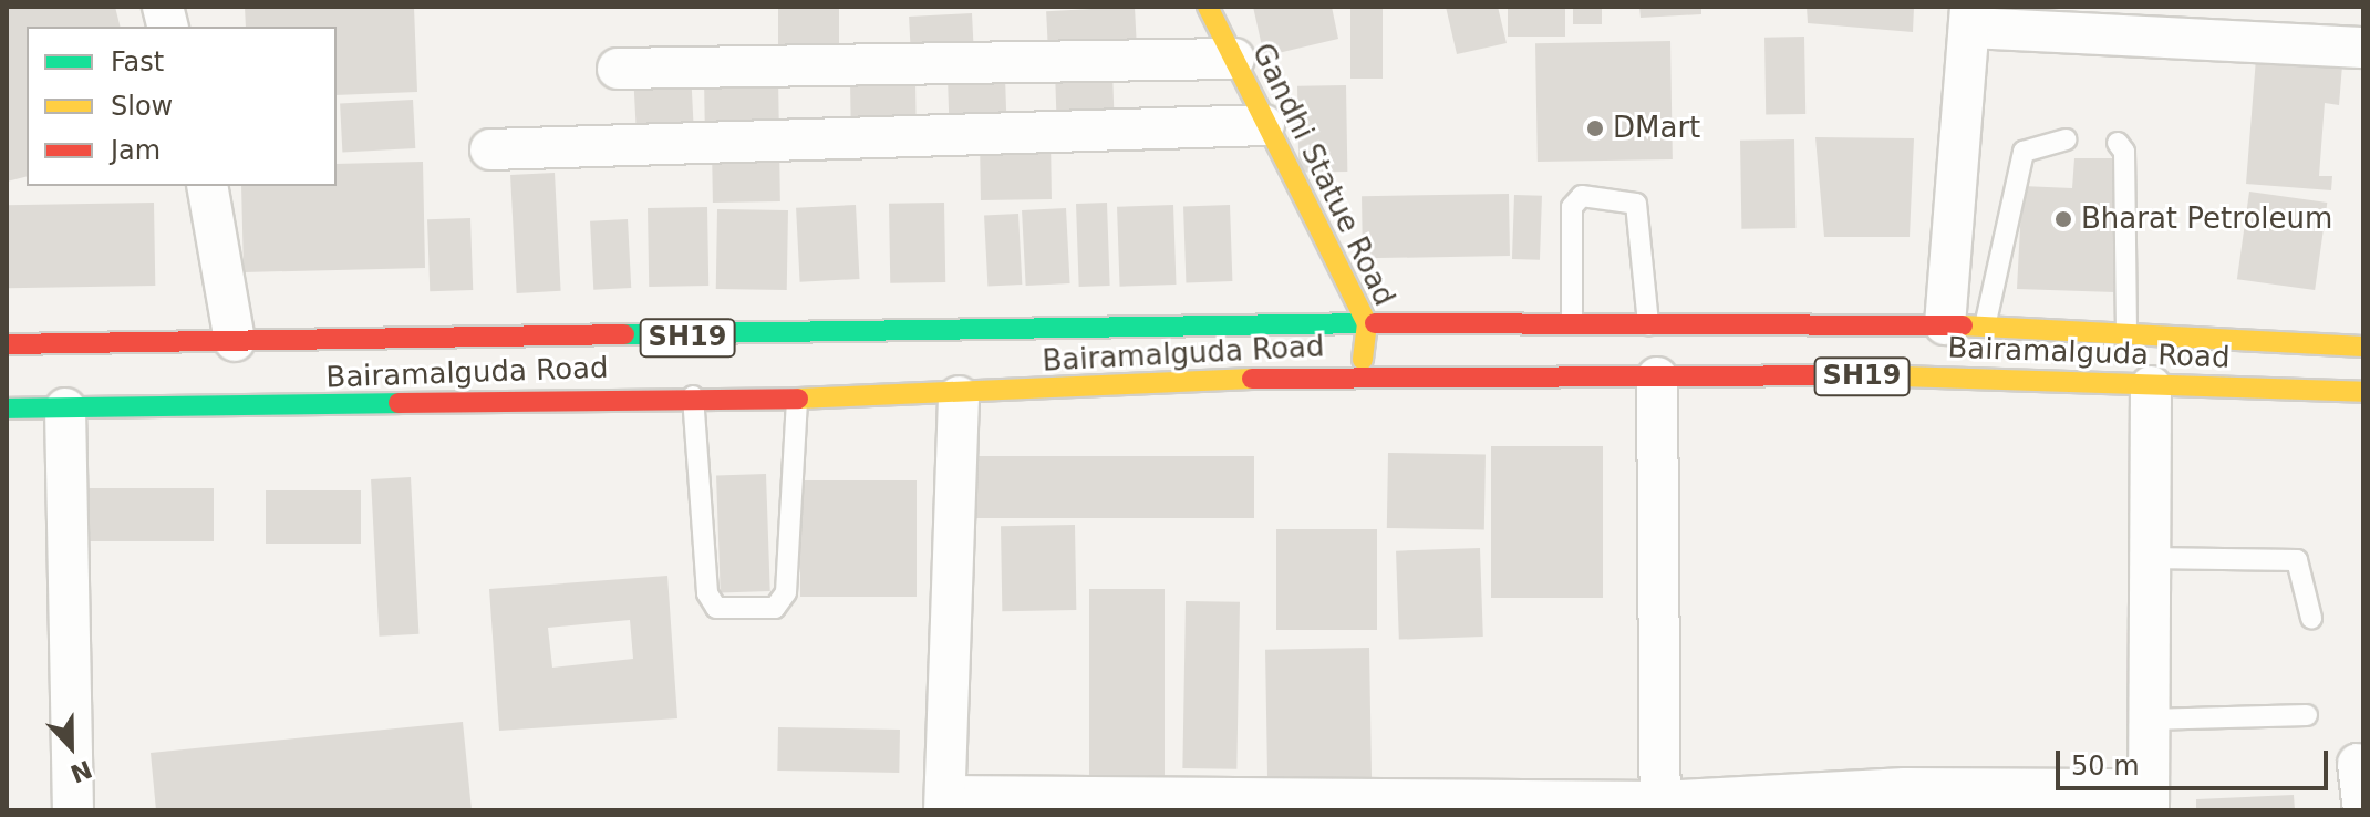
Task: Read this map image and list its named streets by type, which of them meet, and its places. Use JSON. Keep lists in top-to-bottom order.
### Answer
{
  "streets": {
    "main road": ["Gandhi Statue Road", "SH19", "Bairamalguda Road"]
  },
  "crossings": [
    ["Gandhi Statue Road", "Bairamalguda Road"]
  ],
  "places": ["DMart", "Bharat Petroleum"],
  "legend": ["Fast", "Slow", "Jam"],
  "scale_bar": "50 m",
  "north": "bottom"
}
